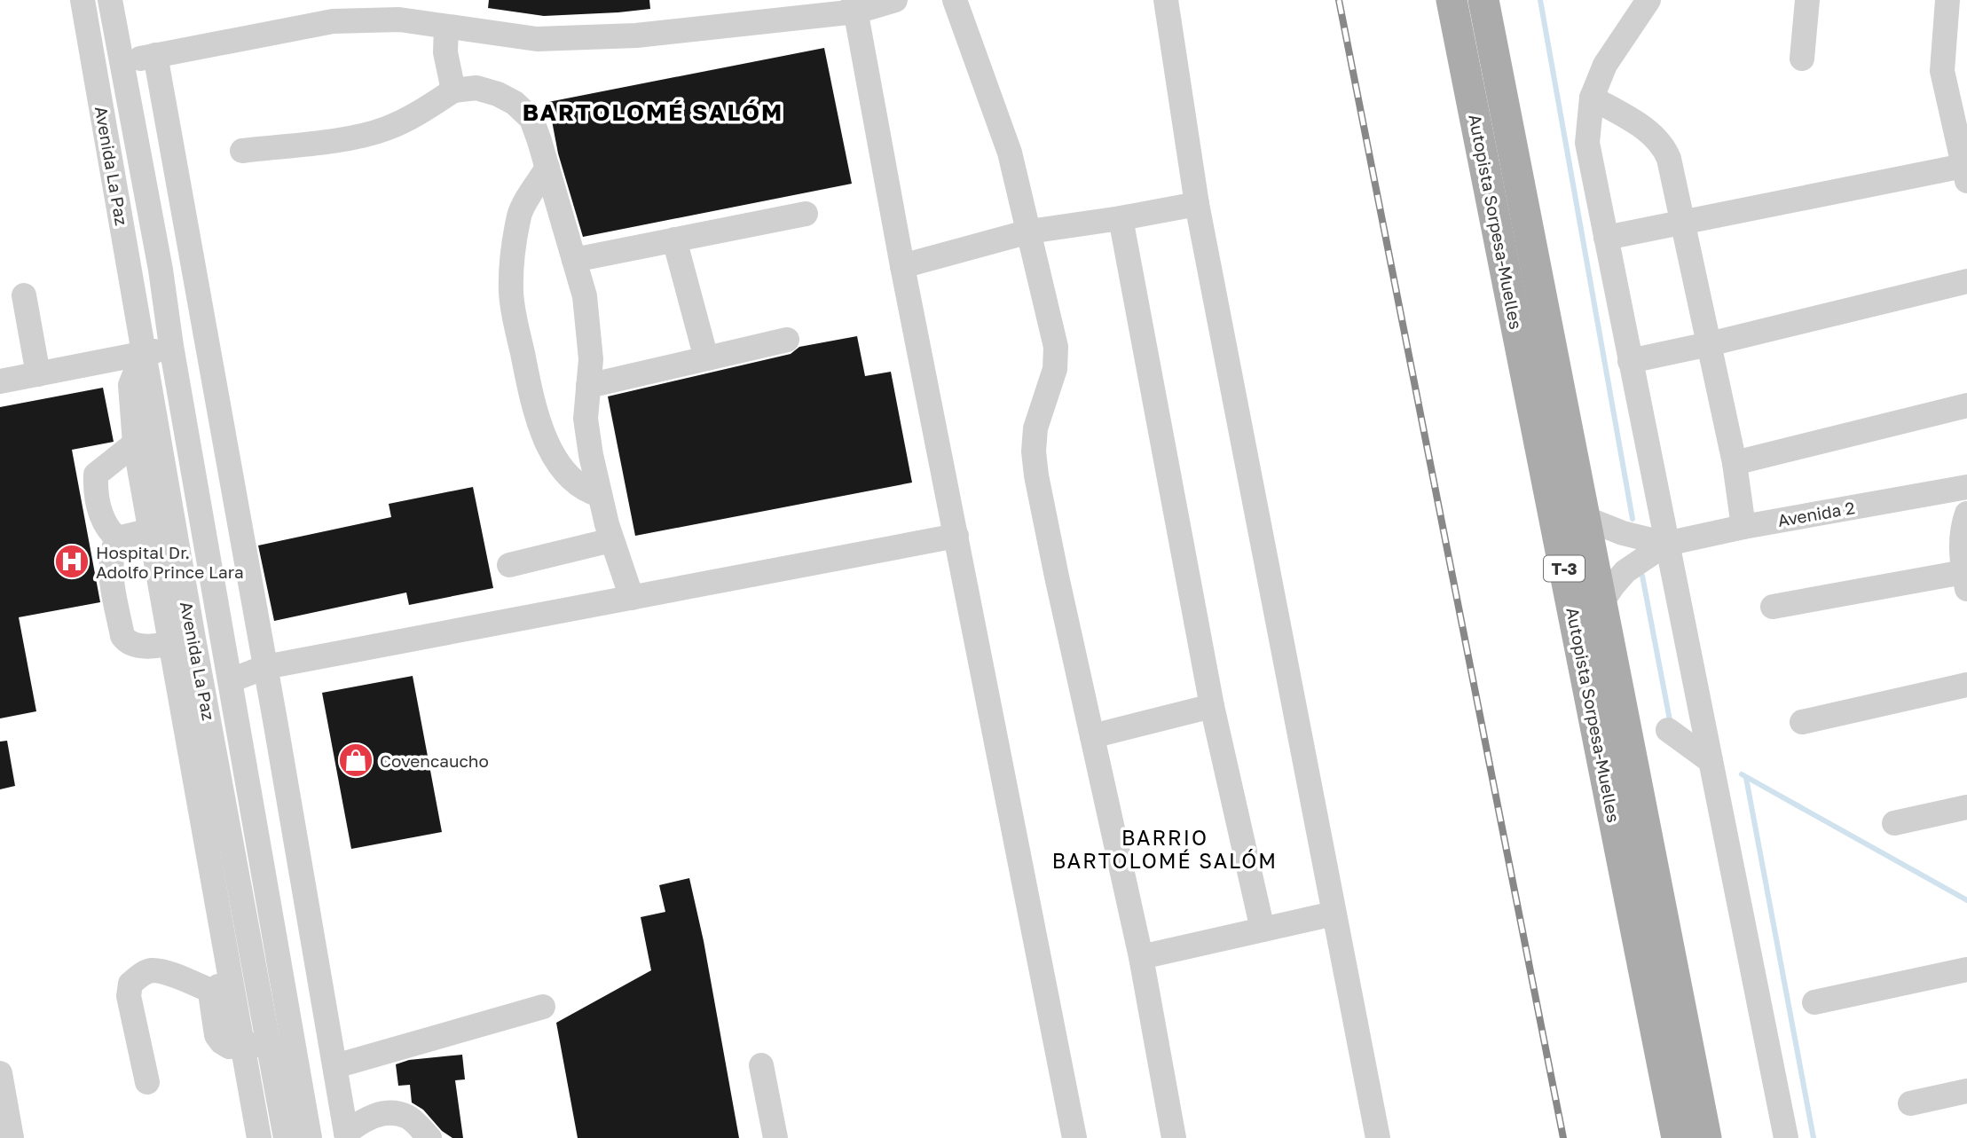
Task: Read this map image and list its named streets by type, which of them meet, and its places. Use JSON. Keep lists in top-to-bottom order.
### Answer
{
  "streets": {
    "main road": ["Autopista Sorpesa-Muelles", "T-3"],
    "street": ["Avenida La Paz", "Avenida 2"]
  },
  "districts": ["BARTOLOMÉ SALÓM", "BARRIO BARTOLOMÉ SALÓM"],
  "places": {
    "hospital": ["Hospital Dr. Adolfo Prince Lara"],
    "shop": ["Covencaucho"]
  }
}
